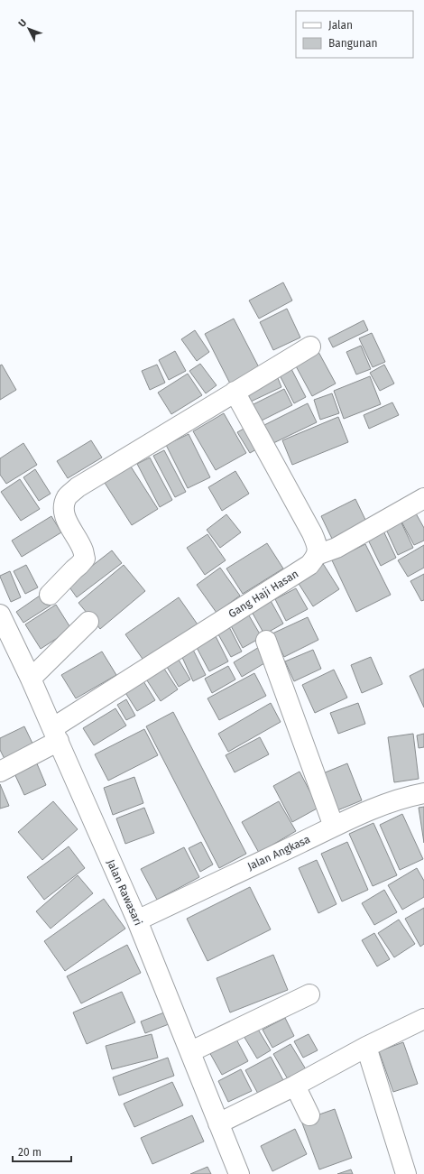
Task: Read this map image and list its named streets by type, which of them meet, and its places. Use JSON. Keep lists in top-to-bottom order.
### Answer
{
  "streets": {
    "street": ["Gang Haji Hasan", "Jalan Angkasa", "Jalan Rawasari"]
  },
  "crossings": [
    ["Gang Haji Hasan", "Jalan Rawasari"],
    ["Jalan Angkasa", "Jalan Rawasari"]
  ],
  "legend": ["Jalan", "Bangunan"],
  "scale_bar": "20 m",
  "north": "top left"
}
